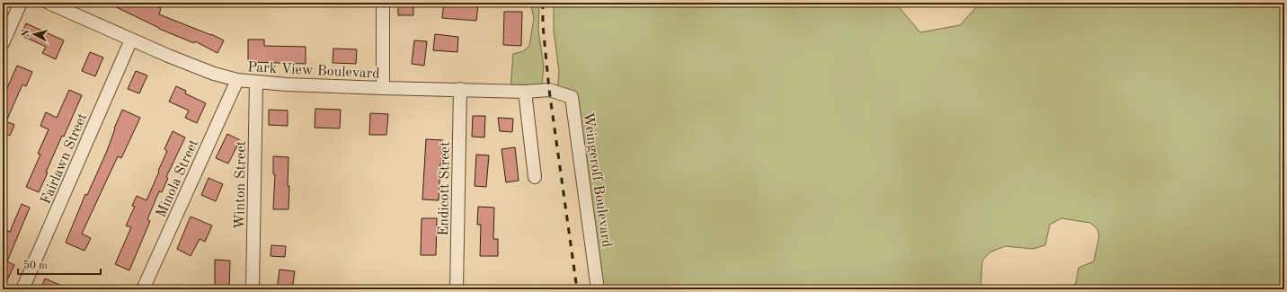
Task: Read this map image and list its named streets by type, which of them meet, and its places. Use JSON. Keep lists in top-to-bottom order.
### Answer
{
  "streets": {
    "street": [
      "Park View Boulevard",
      "Fairlawn Street",
      "Minola Street",
      "Weingeroff Boulevard",
      "Winton Street",
      "Endicott Street"
    ]
  },
  "crossings": [
    ["Park View Boulevard", "Fairlawn Street"],
    ["Park View Boulevard", "Minola Street"],
    ["Park View Boulevard", "Weingeroff Boulevard"],
    ["Park View Boulevard", "Winton Street"],
    ["Park View Boulevard", "Endicott Street"]
  ],
  "scale_bar": "50 m",
  "north": "left"
}
